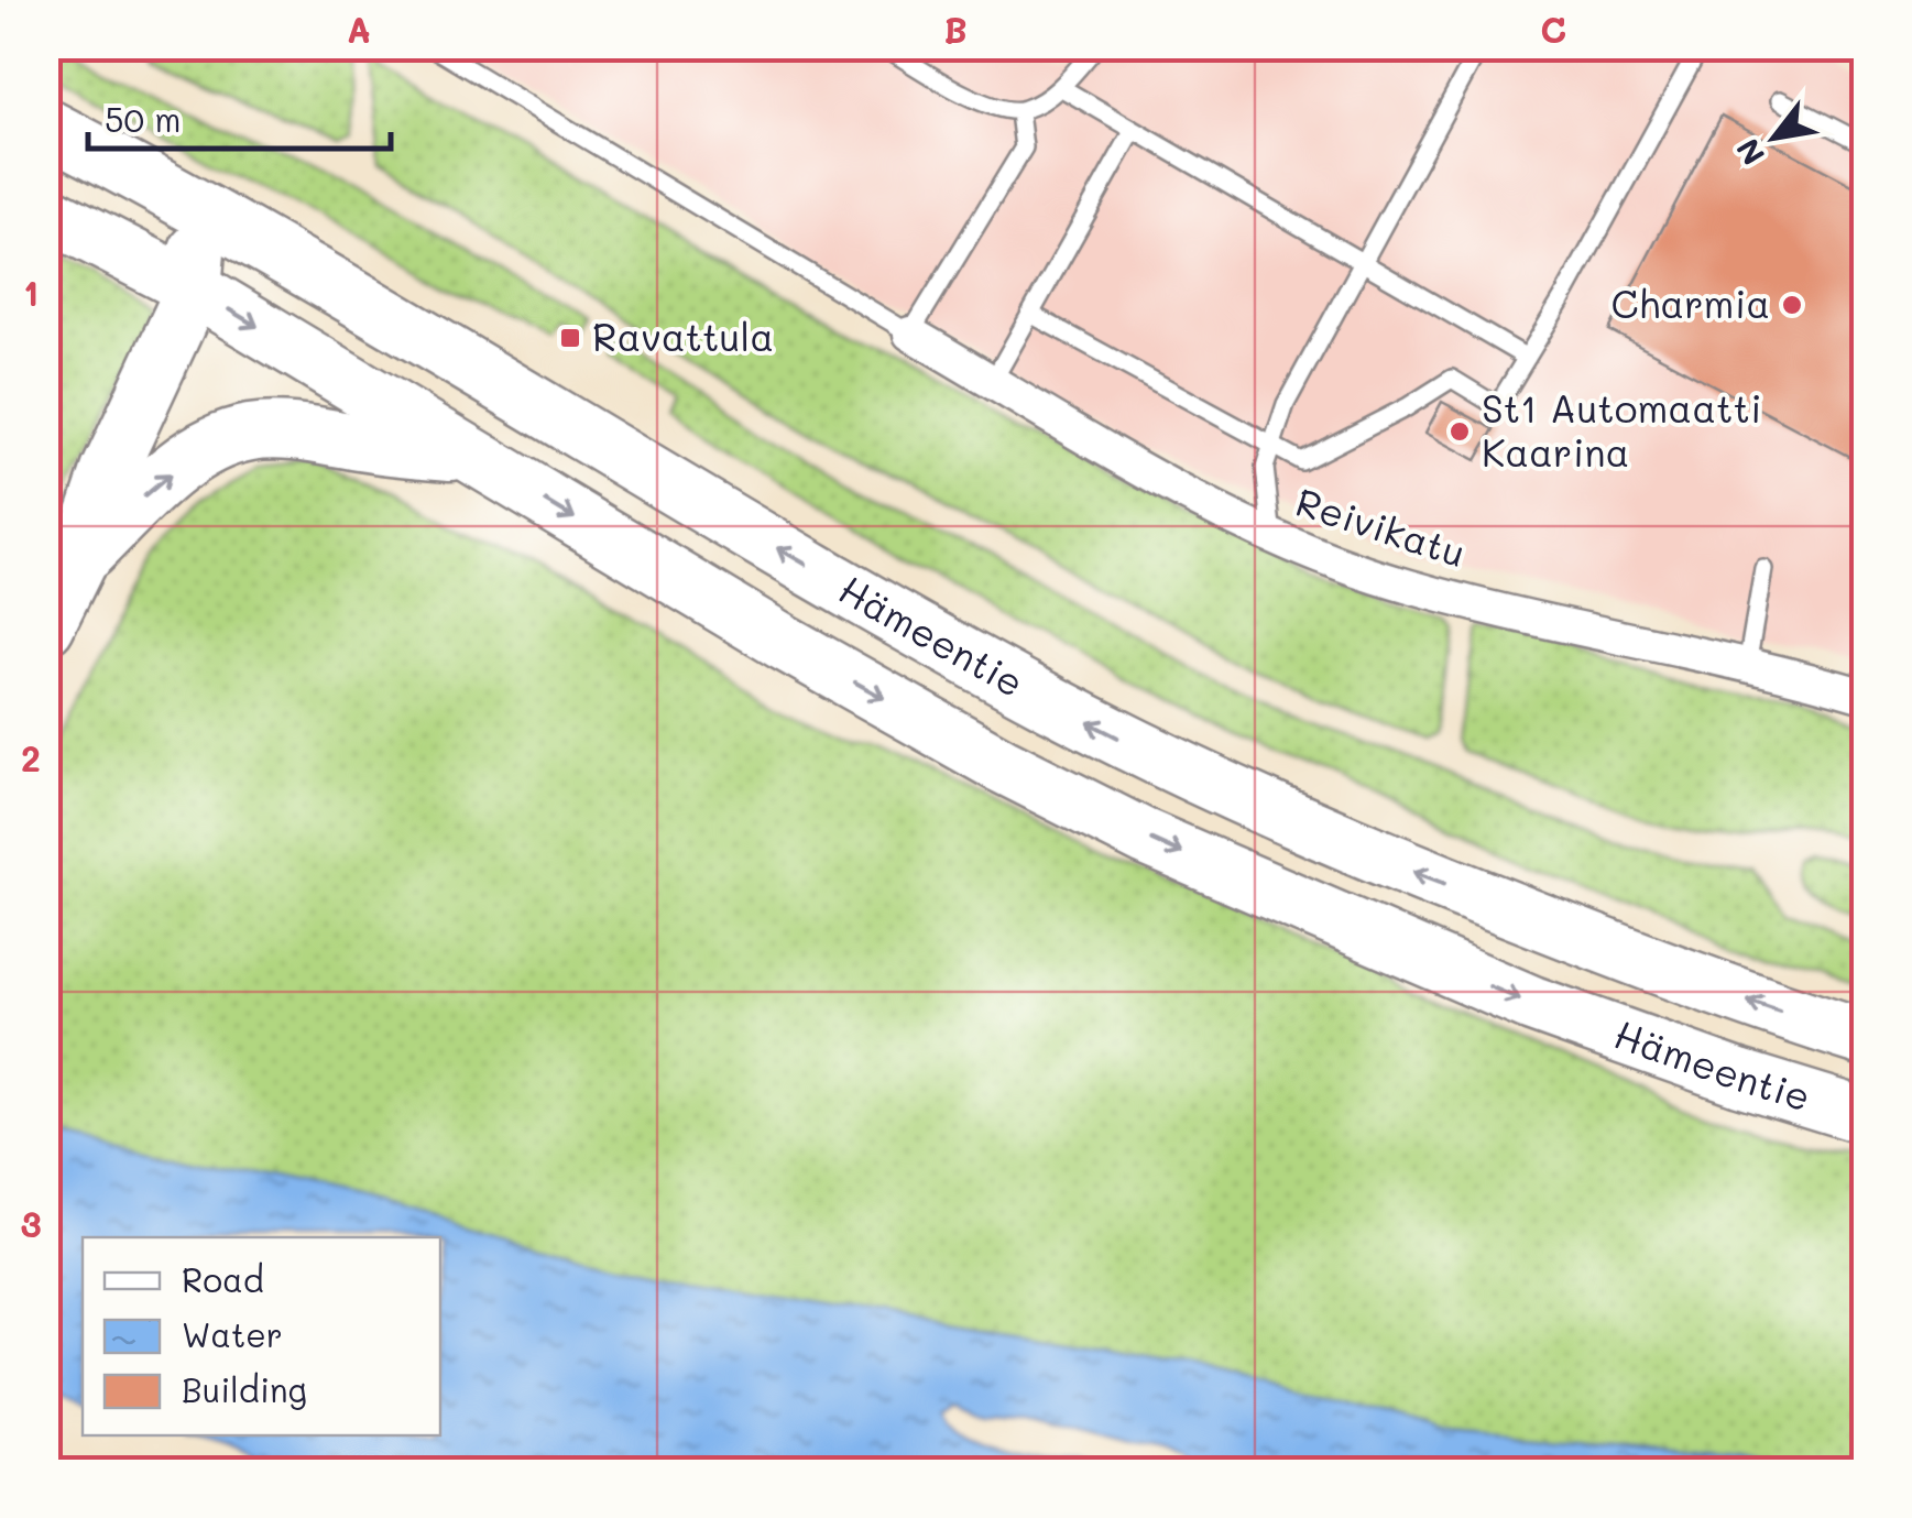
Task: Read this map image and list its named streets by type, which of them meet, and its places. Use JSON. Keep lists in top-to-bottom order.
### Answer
{
  "streets": {
    "highway": ["Hämeentie"],
    "street": ["Reivikatu"]
  },
  "places": {
    "other": ["Charmia", "St1 Automaatti Kaarina"],
    "transit": ["Ravattula"]
  },
  "legend": ["Road", "Water", "Building"],
  "scale_bar": "50 m",
  "north": "bottom left",
  "grid": {
    "columns": ["A", "B", "C"],
    "rows": ["1", "2", "3"]
  }
}
